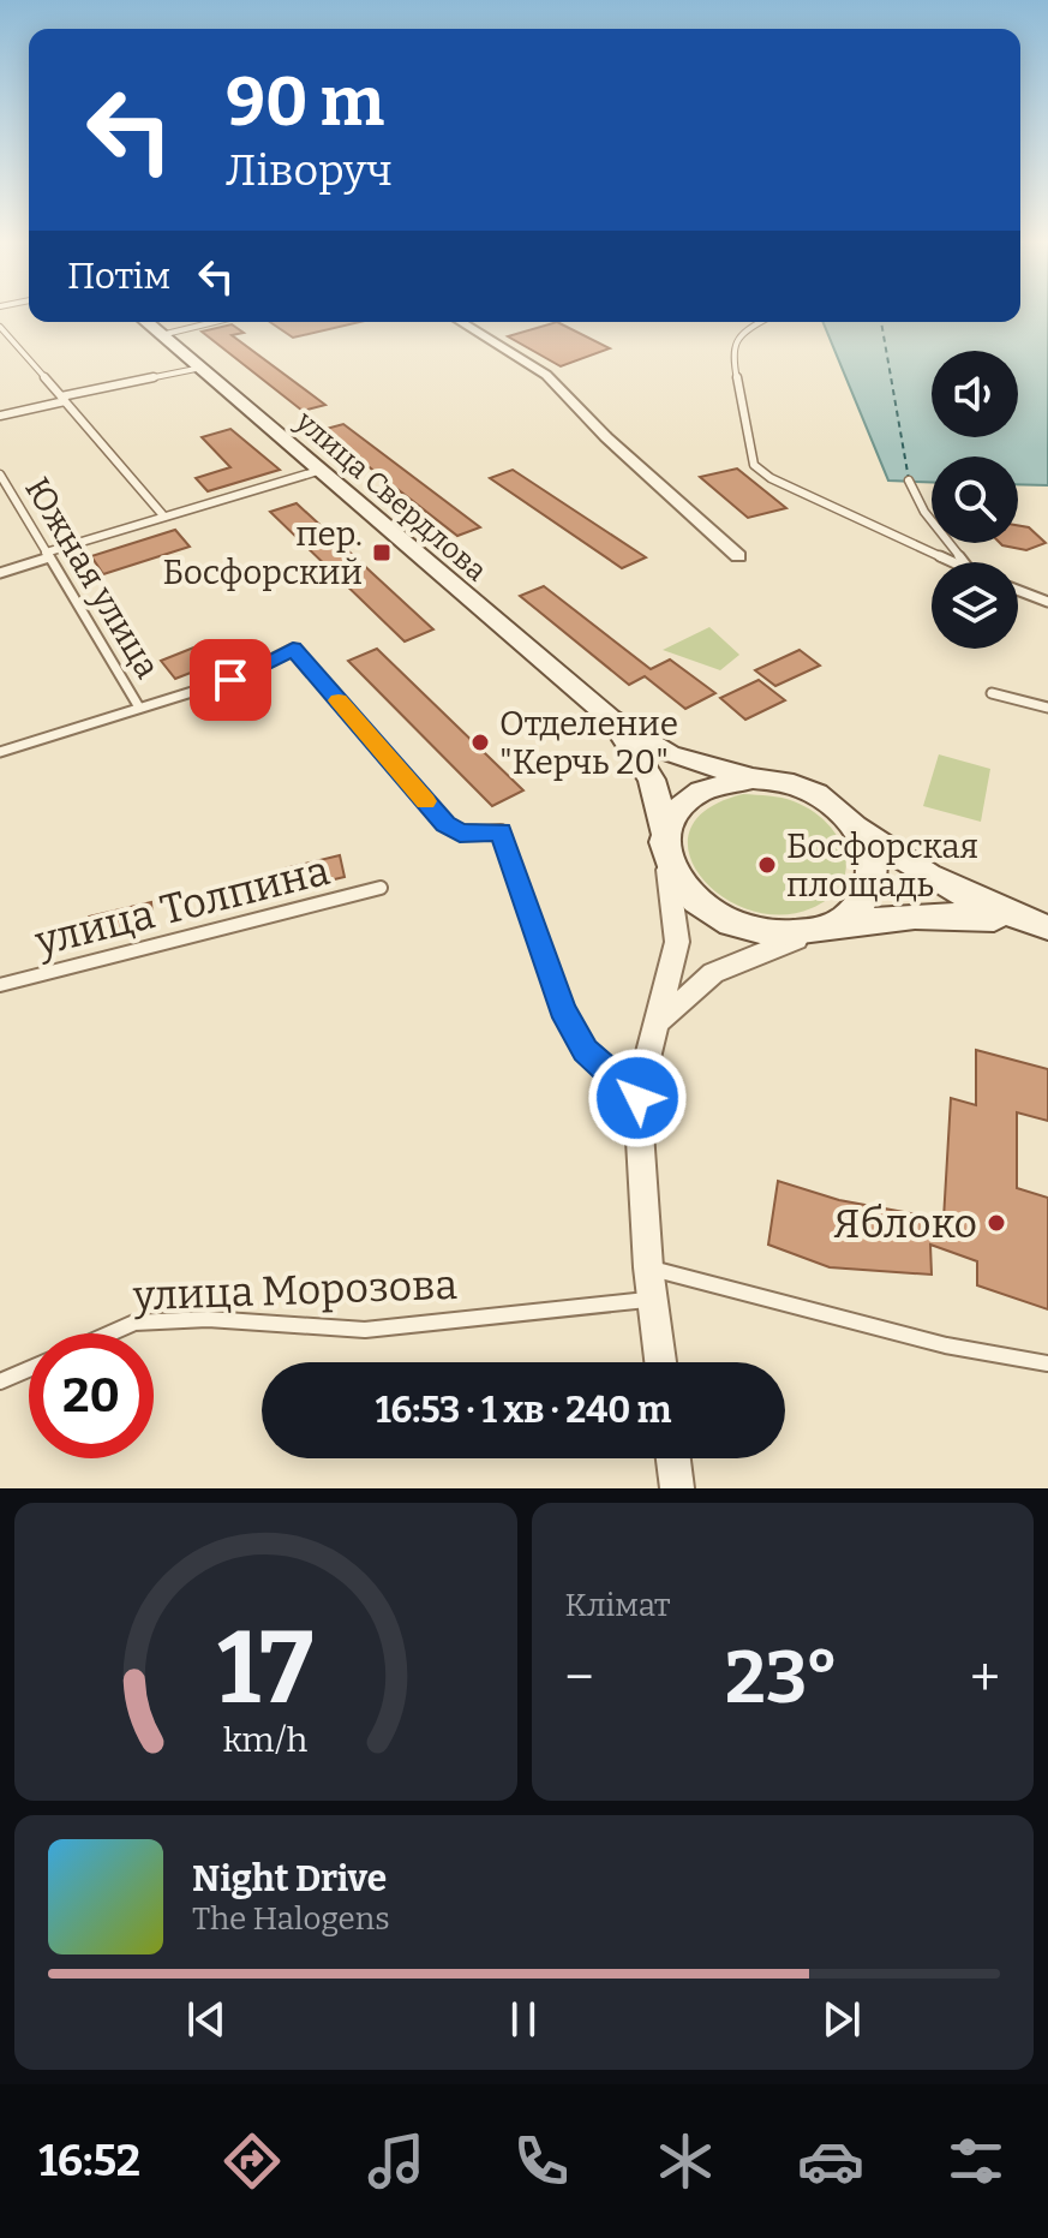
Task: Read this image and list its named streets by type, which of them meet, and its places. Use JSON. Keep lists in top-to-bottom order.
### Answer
{
  "streets": {
    "main road": ["улица Свердлова"],
    "lane": ["Южная улица", "улица Толпина", "улица Морозова"]
  },
  "places": {
    "transit": ["пер. Босфорский"],
    "other": ["Отделение \"Керчь 20\"", "Босфорская площадь", "Яблоко"]
  },
  "page": {
    "turn": ["90 m", "Ліворуч"],
    "then": "Потім",
    "limit": "20",
    "trip": "16:53 · 1 хв · 240 m",
    "tile": "Клімат",
    "heat": ["−", "23°", "+"],
    "song": ["Night Drive", "The Halogens"],
    "tabs": "16:52",
    "gauge": ["17", "km/h"]
  }
}
